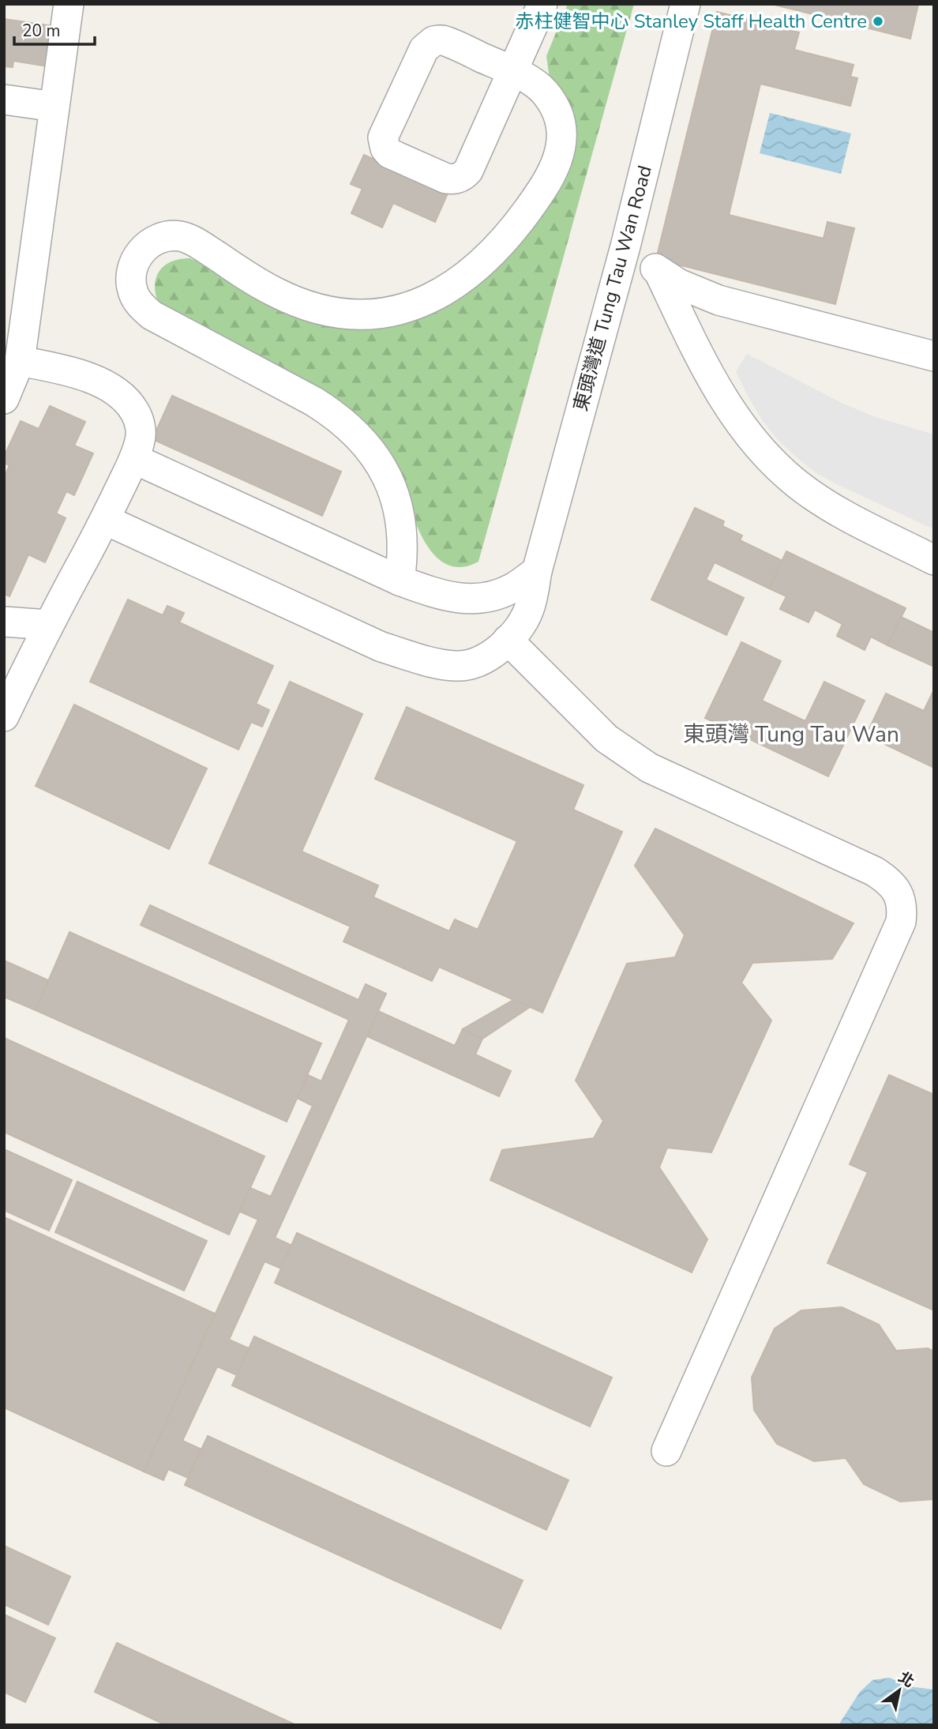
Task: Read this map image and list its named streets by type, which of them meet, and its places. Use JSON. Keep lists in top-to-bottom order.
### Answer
{
  "streets": {
    "lane": ["東頭灣道 Tung Tau Wan Road"]
  },
  "districts": ["東頭灣 Tung Tau Wan"],
  "places": ["赤柱健智中心 Stanley Staff Health Centre"],
  "scale_bar": "20 m",
  "north": "top right"
}
